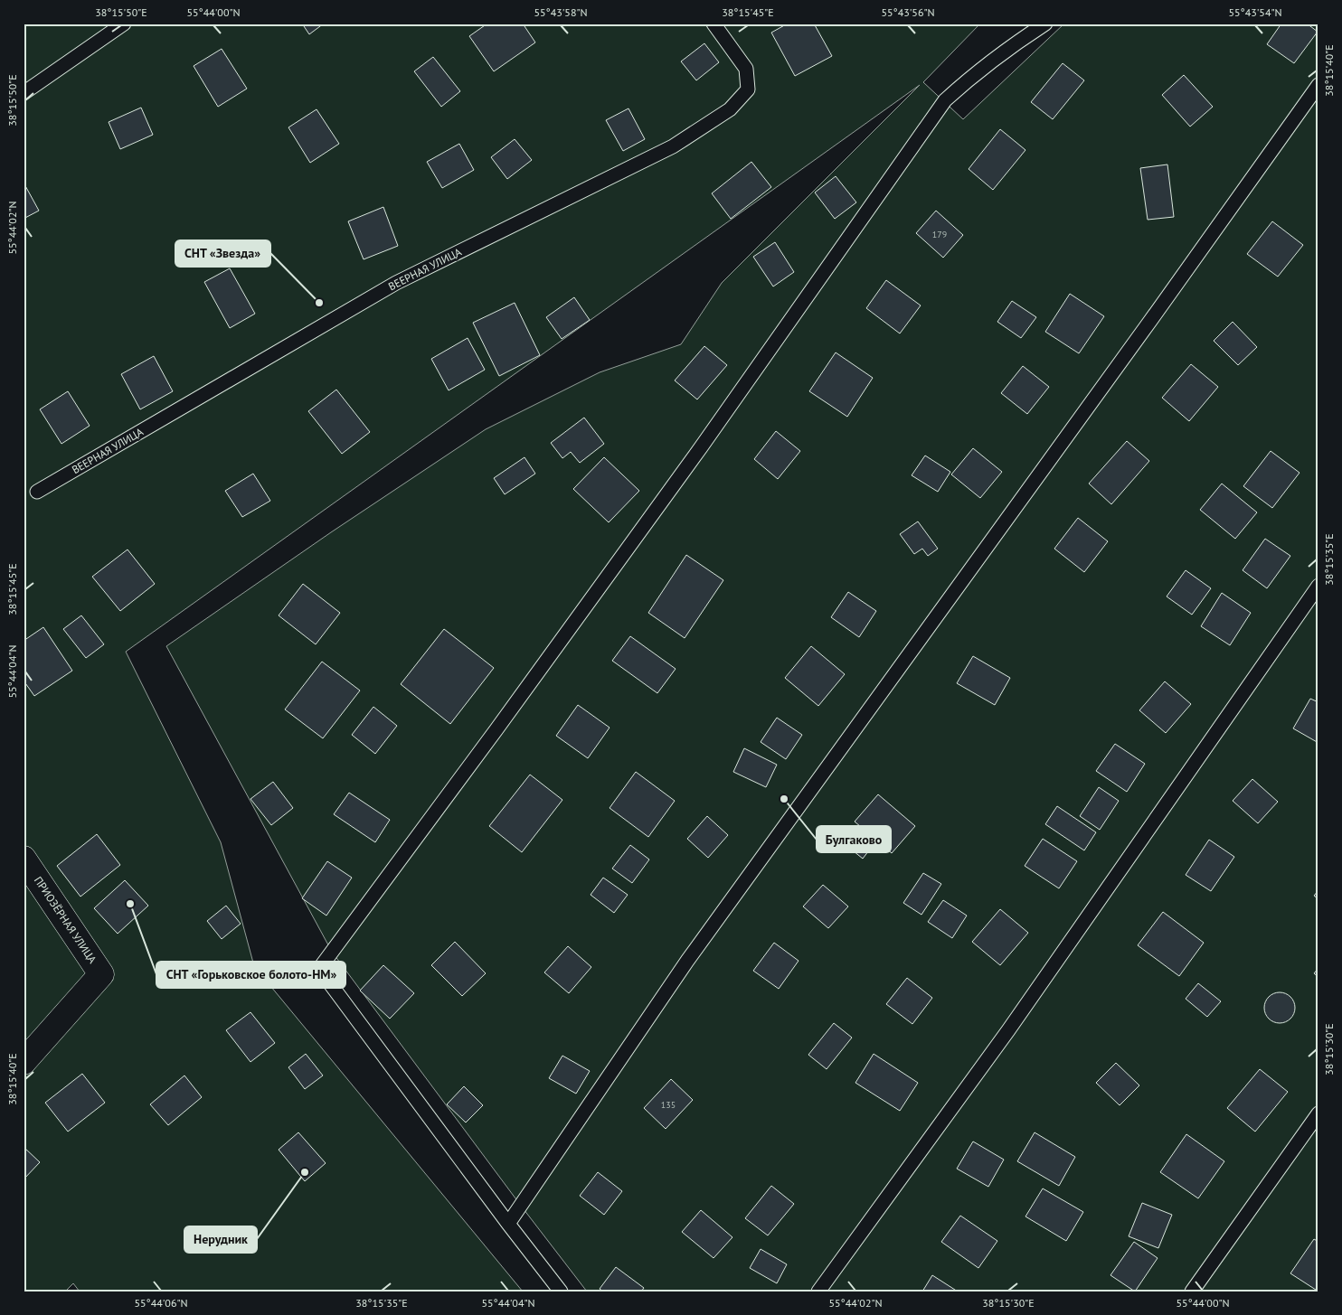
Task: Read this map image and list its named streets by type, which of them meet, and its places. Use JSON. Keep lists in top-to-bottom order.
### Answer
{
  "streets": {
    "street": ["ПРИОЗЁРНАЯ УЛИЦА"],
    "lane": ["ВЕЕРНАЯ УЛИЦА"]
  },
  "places": [
    "СНТ «Звезда»",
    "Булгаково",
    "СНТ «Горьковское болото-НМ»",
    "Нерудник"
  ],
  "house_numbers": ["179", "135"],
  "coordinates": [
    "38°15'50\"E",
    "55°44'00\"N",
    "55°43'58\"N",
    "38°15'45\"E",
    "55°43'56\"N",
    "55°43'54\"N",
    "38°15'40\"E",
    "55°44'02\"N",
    "38°15'35\"E",
    "55°44'04\"N",
    "38°15'30\"E",
    "55°44'06\"N"
  ]
}
